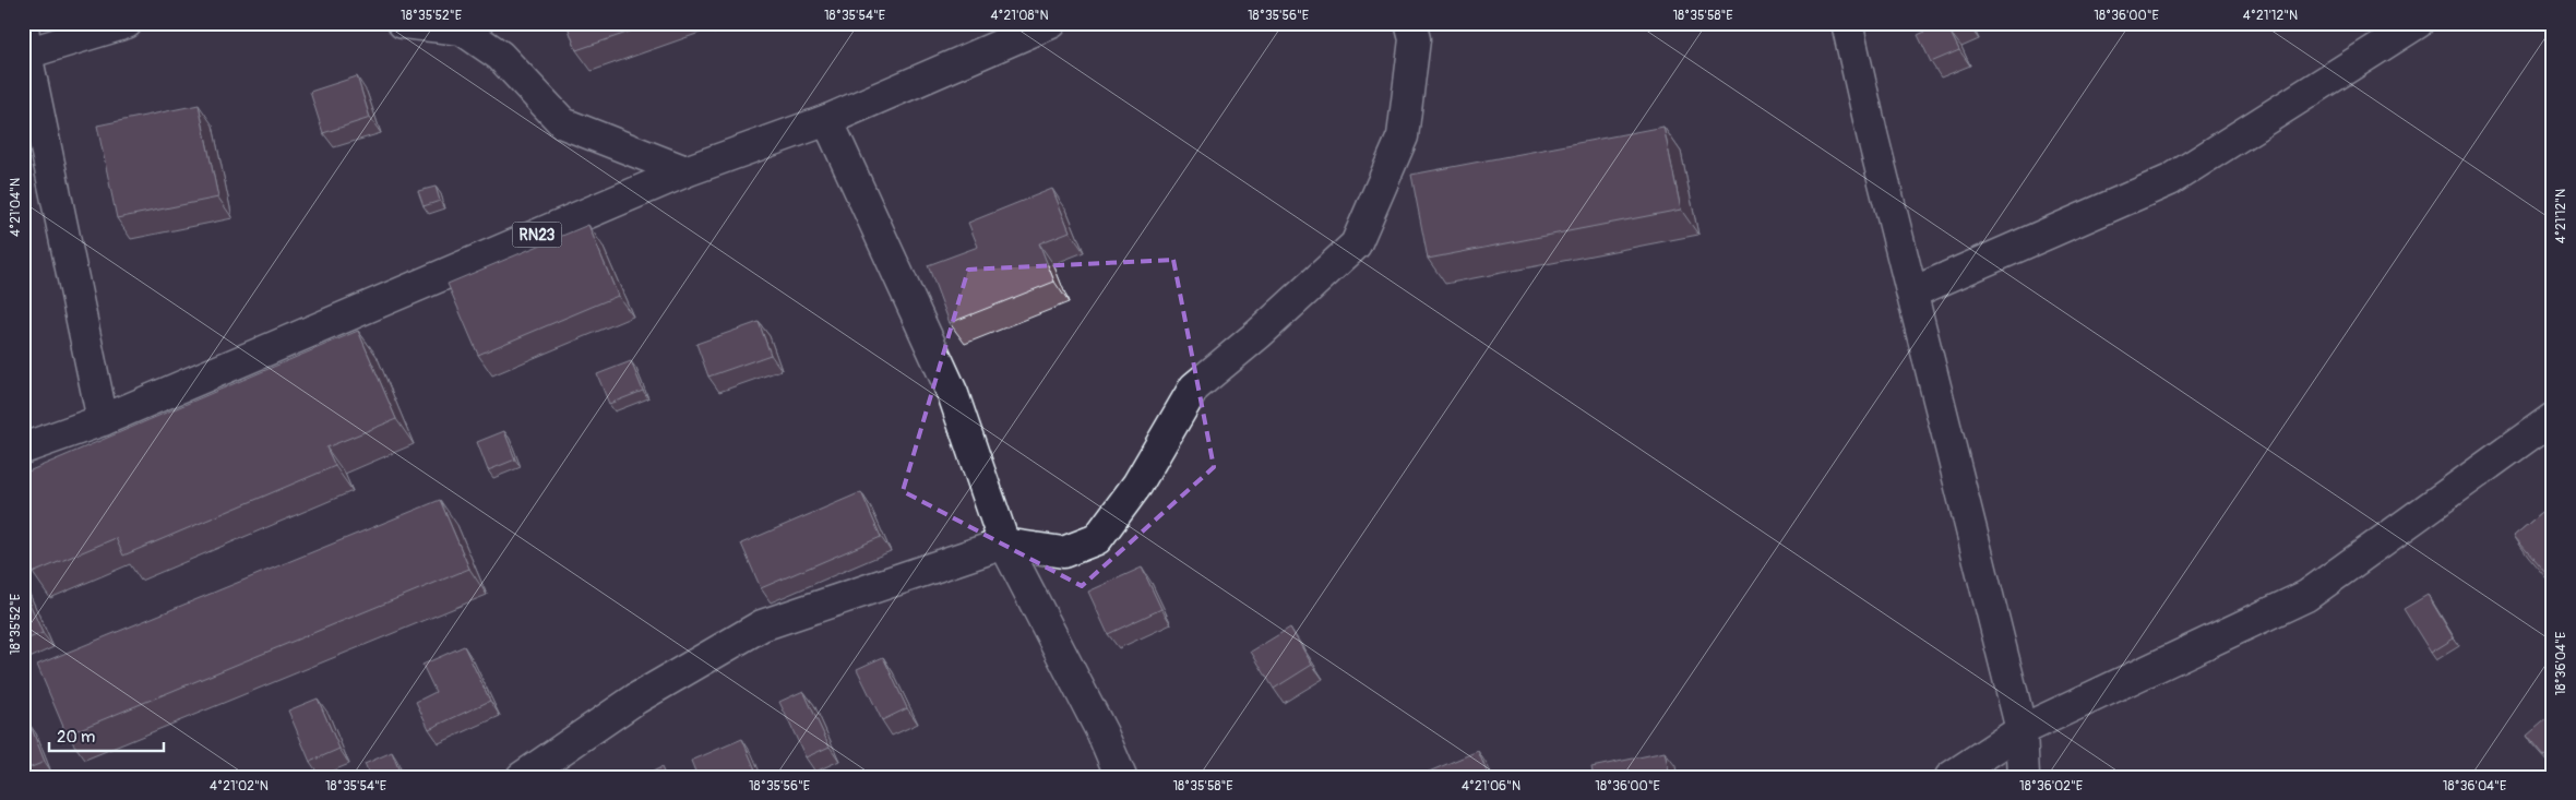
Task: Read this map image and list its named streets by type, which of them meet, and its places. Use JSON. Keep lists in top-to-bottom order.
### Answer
{
  "streets": {
    "street": ["RN23"]
  },
  "scale_bar": "20 m",
  "coordinates": [
    "18°35'52\"E",
    "18°35'54\"E",
    "4°21'08\"N",
    "18°35'56\"E",
    "18°35'58\"E",
    "18°36'00\"E",
    "4°21'12\"N",
    "4°21'04\"N",
    "18°36'04\"E",
    "4°21'02\"N",
    "4°21'06\"N",
    "18°36'02\"E"
  ]
}
